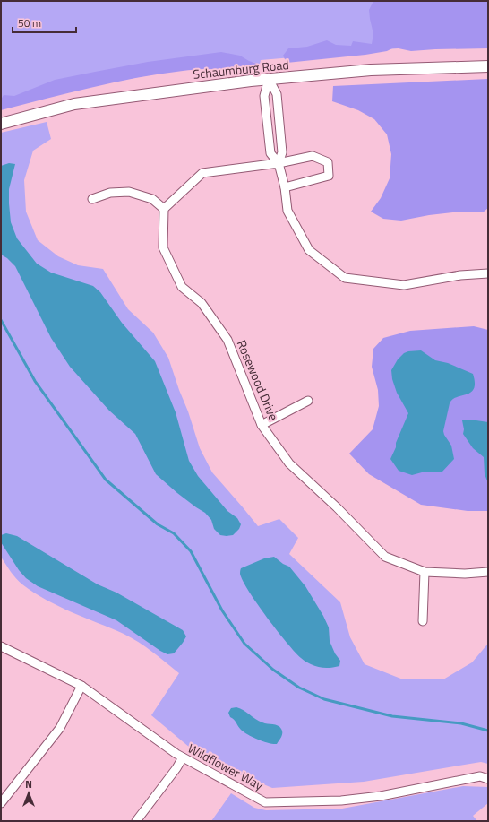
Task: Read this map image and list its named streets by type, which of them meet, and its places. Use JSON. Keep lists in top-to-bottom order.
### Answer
{
  "streets": {
    "main road": ["Schaumburg Road"],
    "street": ["Rosewood Drive", "Wildflower Way"]
  },
  "scale_bar": "50 m",
  "north": "top"
}
